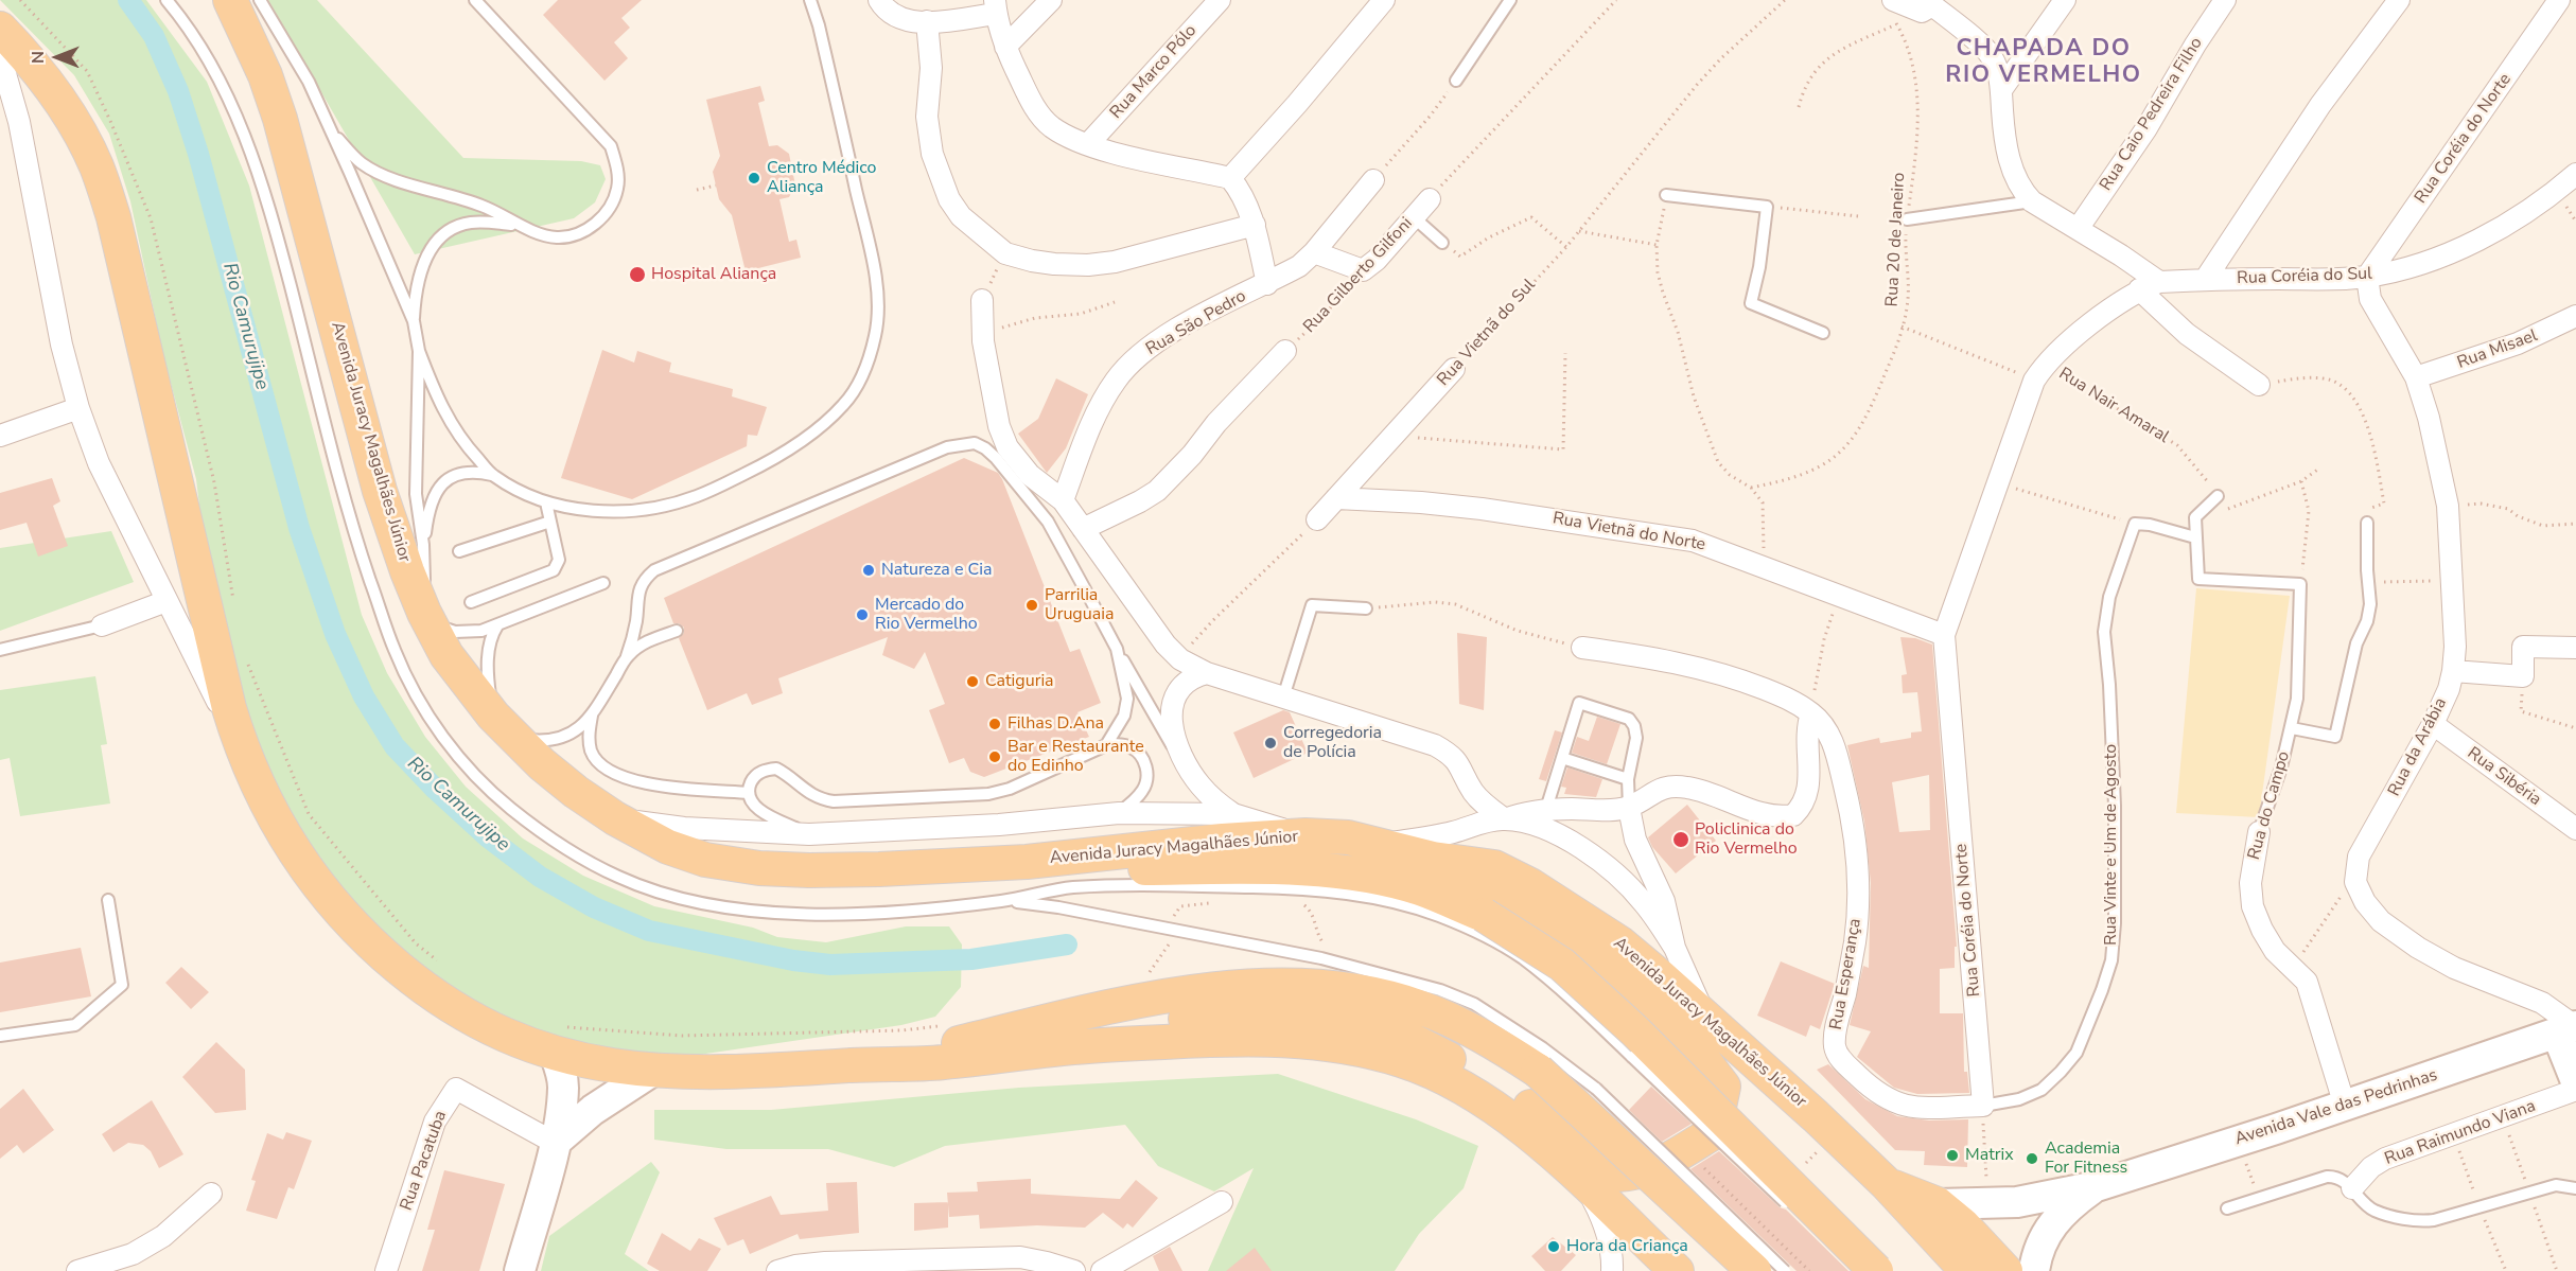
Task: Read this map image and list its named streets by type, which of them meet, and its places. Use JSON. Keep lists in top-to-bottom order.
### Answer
{
  "streets": {
    "main road": ["Avenida Juracy Magalhães Júnior"],
    "street": [
      "Rua Marco Pólo",
      "Rua Caio Pedreira Filho",
      "Rua Coréia do Norte",
      "Rua Gilberto Gilfoni",
      "Rua Coréia do Sul",
      "Rua São Pedro",
      "Rua Vietnã do Sul",
      "Rua Misael",
      "Rua Vietnã do Norte",
      "Rua da Arábia",
      "Rua Sibéria",
      "Rua do Campo",
      "Rua Esperança",
      "Avenida Vale das Pedrinhas",
      "Rua Raimundo Viana",
      "Rua Pacatuba"
    ],
    "lane": ["Rua Vinte e Um de Agosto"],
    "path": ["Rua 20 de Janeiro", "Rua Nair Amaral"]
  },
  "crossings": [
    ["Rua Coréia do Norte", "Rua Coréia do Sul"],
    ["Rua Coréia do Norte", "Rua Vietnã do Norte"],
    ["Rua Coréia do Norte", "Rua da Arábia"],
    ["Rua Coréia do Norte", "Rua Vinte e Um de Agosto"],
    ["Rua Coréia do Norte", "Rua Esperança"],
    ["Rua 20 de Janeiro", "Rua Nair Amaral"],
    ["Rua Coréia do Sul", "Rua da Arábia"],
    ["Rua Vietnã do Sul", "Rua Vietnã do Norte"],
    ["Rua Misael", "Rua da Arábia"],
    ["Rua da Arábia", "Rua Sibéria"],
    ["Rua do Campo", "Avenida Vale das Pedrinhas"],
    ["Rua Vinte e Um de Agosto", "Rua Esperança"]
  ],
  "districts": ["CHAPADA DO RIO VERMELHO"],
  "water": ["Rio Camurujipe"],
  "places": [
    "Centro Médico Aliança",
    "Hospital Aliança",
    "Natureza e Cia",
    "Parrilia Uruguaia",
    "Mercado do Rio Vermelho",
    "Catiguria",
    "Filhas D.Ana",
    "Corregedoria de Polícia",
    "Bar e Restaurante do Edinho",
    "Policlinica do Rio Vermelho",
    "Matrix",
    "Academia For Fitness",
    "Hora da Criança"
  ],
  "north": "left"
}
